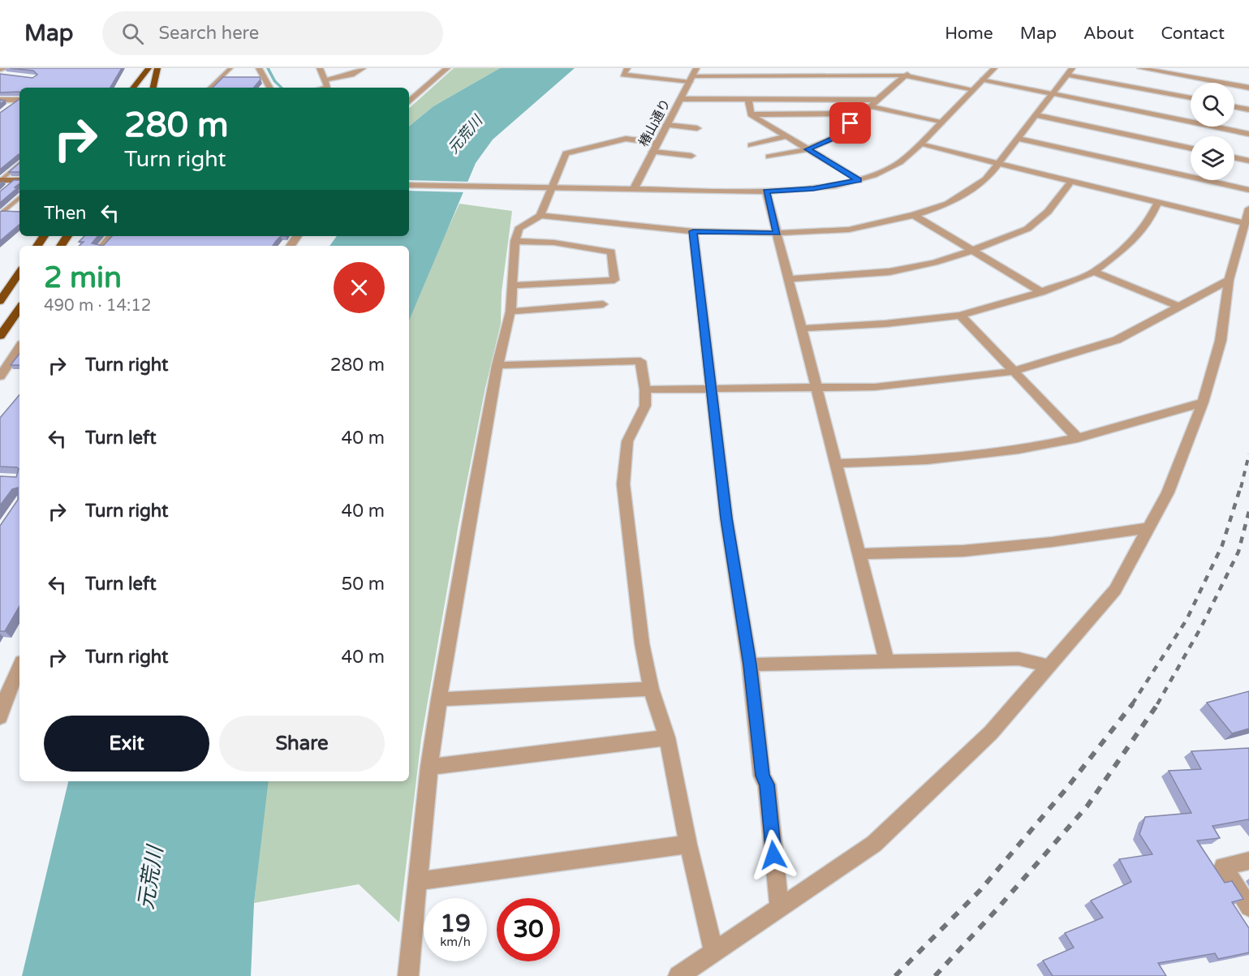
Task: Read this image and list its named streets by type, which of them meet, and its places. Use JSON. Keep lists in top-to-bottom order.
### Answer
{
  "streets": {
    "street": ["椿山通り"]
  },
  "water": ["元荒川"],
  "page": {
    "header": "Map",
    "search": "Search here",
    "nav": [
      "Home",
      "Map",
      "About",
      "Contact"
    ],
    "turn": ["280 m", "Turn right"],
    "then": "Then",
    "heading": ["2 min", "490 m · 14:12"],
    "list": [
      {
        "name": "Turn right",
        "value": "280 m"
      },
      {
        "name": "Turn left",
        "value": "40 m"
      },
      {
        "name": "Turn right",
        "value": "40 m"
      },
      {
        "name": "Turn left",
        "value": "50 m"
      },
      {
        "name": "Turn right",
        "value": "40 m"
      }
    ],
    "buttons": ["Exit", "Share"],
    "speed": "19 km/h",
    "limit": "30"
  }
}
